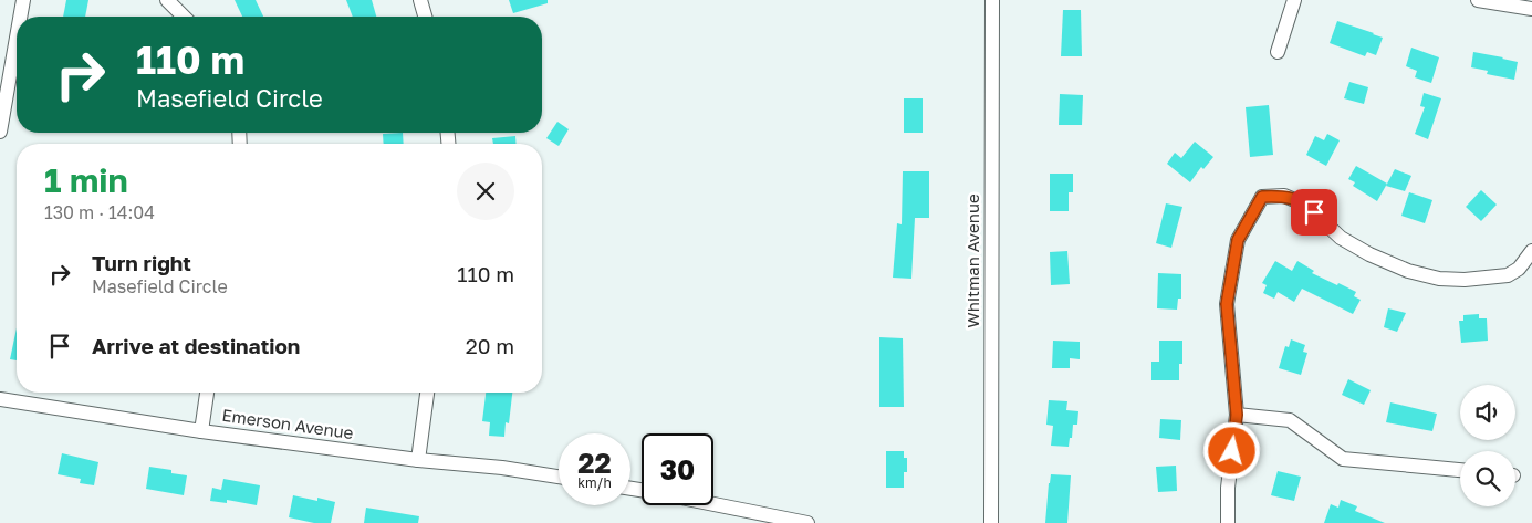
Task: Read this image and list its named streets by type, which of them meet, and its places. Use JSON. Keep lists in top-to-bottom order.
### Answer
{
  "streets": {
    "street": ["Whitman Avenue", "Emerson Avenue"]
  },
  "page": {
    "turn": ["110 m", "Masefield Circle"],
    "heading": ["1 min", "130 m · 14:04"],
    "list": [
      {
        "name": "Turn right",
        "note": "Masefield Circle",
        "value": "110 m"
      },
      {
        "name": "Arrive at destination",
        "value": "20 m"
      }
    ],
    "speed": "22 km/h",
    "limit": "30"
  }
}
